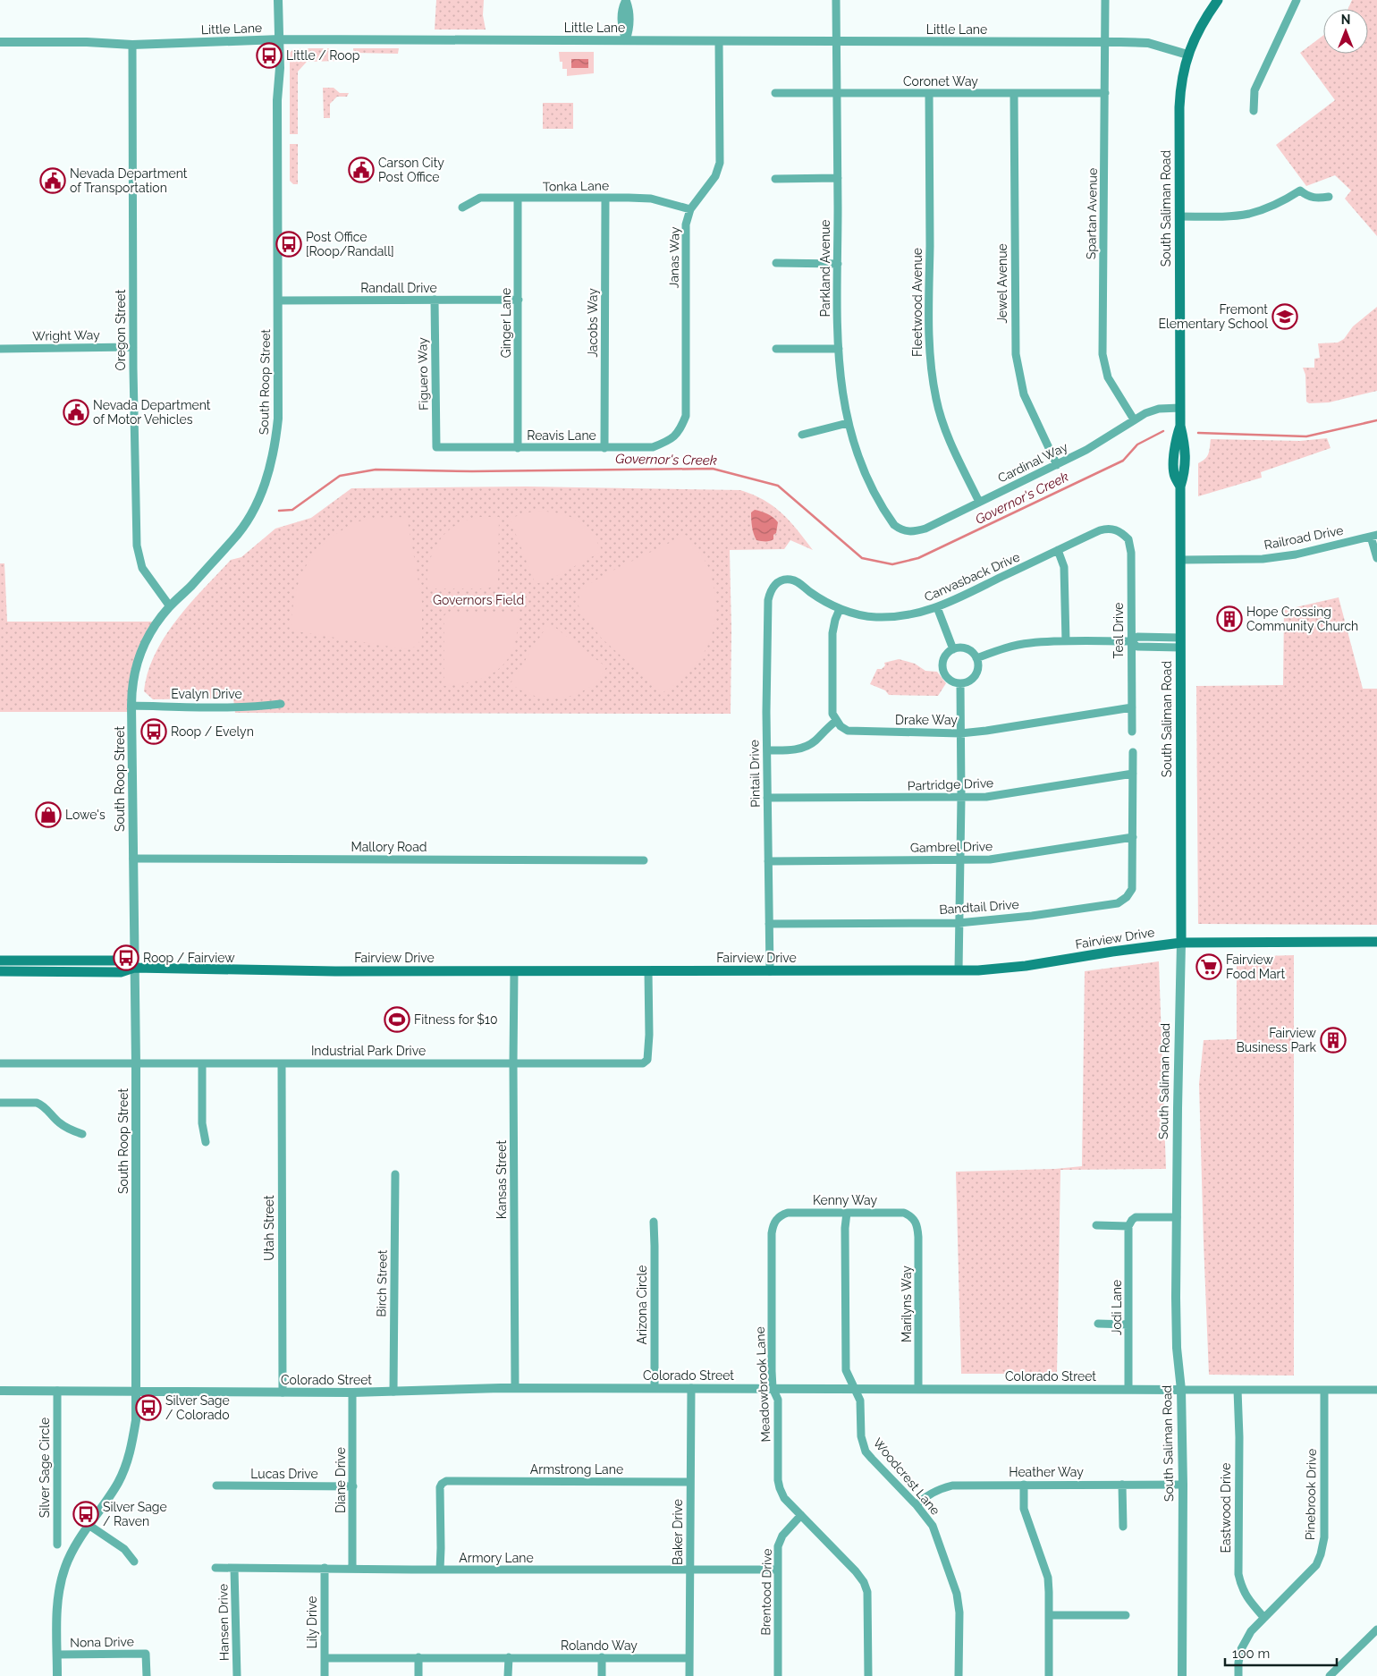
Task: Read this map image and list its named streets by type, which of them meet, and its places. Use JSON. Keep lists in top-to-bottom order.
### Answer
{
  "streets": {
    "main road": ["South Saliman Road", "Fairview Drive"],
    "street": [
      "Little Lane",
      "Coronet Way",
      "Tonka Lane",
      "Spartan Avenue",
      "Janas Way",
      "Parkland Avenue",
      "Jewel Avenue",
      "Randall Drive",
      "Fleetwood Avenue",
      "Ginger Lane",
      "Jacobs Way",
      "Oregon Street",
      "Wright Way",
      "Figuero Way",
      "South Roop Street",
      "Reavis Lane",
      "Cardinal Way",
      "Railroad Drive",
      "Canvasback Drive",
      "Teal Drive",
      "Evalyn Drive",
      "Drake Way",
      "Pintail Drive",
      "Partridge Drive",
      "Mallory Road",
      "Gambrel Drive",
      "Bandtail Drive",
      "Industrial Park Drive",
      "Kansas Street",
      "Kenny Way",
      "Utah Street",
      "Birch Street",
      "Marilyns Way",
      "Arizona Circle",
      "Jodi Lane",
      "Colorado Street",
      "Meadowbrook Lane",
      "Silver Sage Circle",
      "Armstrong Lane",
      "Heather Way",
      "Lucas Drive",
      "Woodcrest Lane",
      "Diane Drive",
      "Pinebrook Drive",
      "Eastwood Drive",
      "Baker Drive",
      "Armory Lane",
      "Brentood Drive",
      "Hansen Drive",
      "Lily Drive",
      "Nona Drive",
      "Rolando Way"
    ]
  },
  "crossings": [
    ["Little Lane", "South Saliman Road"],
    ["Little Lane", "Spartan Avenue"],
    ["Little Lane", "Janas Way"],
    ["Little Lane", "Parkland Avenue"],
    ["Little Lane", "Oregon Street"],
    ["Little Lane", "South Roop Street"],
    ["Coronet Way", "Spartan Avenue"],
    ["Coronet Way", "Parkland Avenue"],
    ["Coronet Way", "Jewel Avenue"],
    ["Coronet Way", "Fleetwood Avenue"],
    ["Tonka Lane", "Janas Way"],
    ["Tonka Lane", "Ginger Lane"],
    ["Tonka Lane", "Jacobs Way"],
    ["South Saliman Road", "Cardinal Way"],
    ["South Saliman Road", "Railroad Drive"],
    ["South Saliman Road", "Fairview Drive"],
    ["South Saliman Road", "Colorado Street"],
    ["South Saliman Road", "Heather Way"],
    ["Spartan Avenue", "Cardinal Way"],
    ["Janas Way", "Reavis Lane"],
    ["Parkland Avenue", "Cardinal Way"],
    ["Jewel Avenue", "Cardinal Way"],
    ["Randall Drive", "Ginger Lane"],
    ["Randall Drive", "Figuero Way"],
    ["Randall Drive", "South Roop Street"],
    ["Fleetwood Avenue", "Cardinal Way"],
    ["Ginger Lane", "Reavis Lane"],
    ["Jacobs Way", "Reavis Lane"],
    ["Oregon Street", "Wright Way"],
    ["Oregon Street", "South Roop Street"],
    ["Figuero Way", "Reavis Lane"],
    ["South Roop Street", "Evalyn Drive"],
    ["South Roop Street", "Mallory Road"],
    ["South Roop Street", "Fairview Drive"],
    ["South Roop Street", "Industrial Park Drive"],
    ["South Roop Street", "Colorado Street"],
    ["South Roop Street", "Nona Drive"],
    ["Canvasback Drive", "Teal Drive"],
    ["Canvasback Drive", "Pintail Drive"],
    ["Teal Drive", "Drake Way"],
    ["Pintail Drive", "Partridge Drive"],
    ["Pintail Drive", "Gambrel Drive"],
    ["Pintail Drive", "Bandtail Drive"],
    ["Pintail Drive", "Fairview Drive"],
    ["Gambrel Drive", "Bandtail Drive"],
    ["Fairview Drive", "Industrial Park Drive"],
    ["Fairview Drive", "Kansas Street"],
    ["Industrial Park Drive", "Kansas Street"],
    ["Industrial Park Drive", "Utah Street"],
    ["Kansas Street", "Colorado Street"],
    ["Kenny Way", "Marilyns Way"],
    ["Kenny Way", "Meadowbrook Lane"],
    ["Kenny Way", "Woodcrest Lane"],
    ["Utah Street", "Colorado Street"],
    ["Birch Street", "Colorado Street"],
    ["Marilyns Way", "Colorado Street"],
    ["Arizona Circle", "Colorado Street"],
    ["Jodi Lane", "Colorado Street"],
    ["Colorado Street", "Meadowbrook Lane"],
    ["Colorado Street", "Silver Sage Circle"],
    ["Colorado Street", "Woodcrest Lane"],
    ["Colorado Street", "Diane Drive"],
    ["Colorado Street", "Pinebrook Drive"],
    ["Colorado Street", "Eastwood Drive"],
    ["Colorado Street", "Baker Drive"],
    ["Meadowbrook Lane", "Brentood Drive"],
    ["Armstrong Lane", "Baker Drive"],
    ["Armstrong Lane", "Armory Lane"],
    ["Heather Way", "Woodcrest Lane"],
    ["Lucas Drive", "Diane Drive"],
    ["Diane Drive", "Armory Lane"],
    ["Pinebrook Drive", "Eastwood Drive"],
    ["Baker Drive", "Armory Lane"],
    ["Baker Drive", "Rolando Way"],
    ["Armory Lane", "Brentood Drive"],
    ["Armory Lane", "Hansen Drive"],
    ["Armory Lane", "Lily Drive"],
    ["Lily Drive", "Rolando Way"]
  ],
  "water": ["Governor's Creek"],
  "parks": ["Governors Field"],
  "places": {
    "bus stop": [
      "Little / Roop",
      "Post Office [Roop/Randall]",
      "Roop / Evelyn",
      "Roop / Fairview",
      "Silver Sage / Colorado",
      "Silver Sage / Raven"
    ],
    "public building": ["Carson City Post Office", "Nevada Department of Transportation", "Nevada Department of Motor Vehicles"],
    "school or university": ["Fremont Elementary School"],
    "building": ["Hope Crossing Community Church", "Fairview Business Park"],
    "shop": ["Lowe's"],
    "supermarket": ["Fairview Food Mart"],
    "sports": ["Fitness for $10"]
  },
  "scale_bar": "100 m",
  "north": "top"
}
